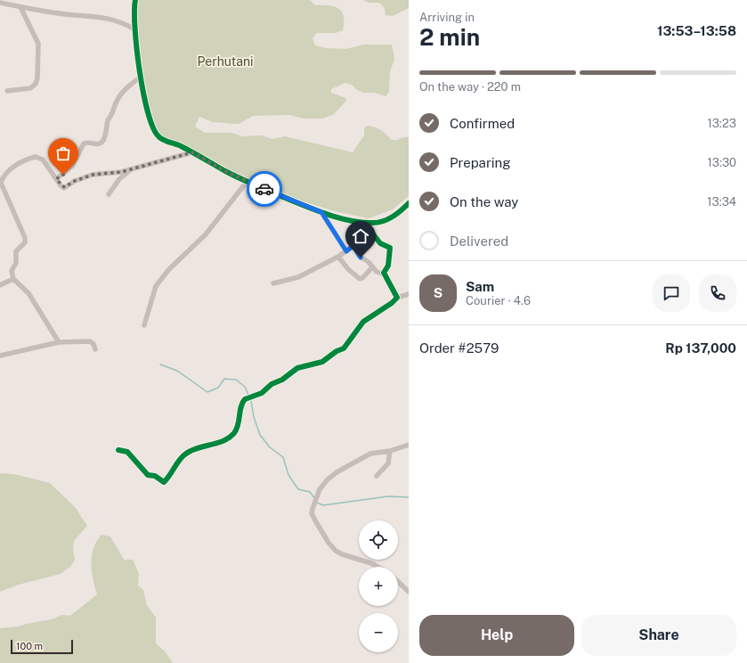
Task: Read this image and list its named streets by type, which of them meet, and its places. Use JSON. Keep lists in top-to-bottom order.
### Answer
{
  "parks": ["Perhutani"],
  "scale_bar": "100 m",
  "page": {
    "heading": ["2 min", "Arriving in", "13:53–13:58"],
    "panel": [
      "Sam",
      "Courier · 4.6",
      "Order #2579",
      "Rp 137,000"
    ],
    "bar": "On the way · 220 m",
    "list": [
      ["Confirmed", "13:23"],
      ["Preparing", "13:30"],
      ["On the way", "13:34"],
      "Delivered"
    ],
    "round": "S",
    "map_buttons": ["+", "−"],
    "buttons": ["Help", "Share"],
    "scale": "100 m"
  }
}
